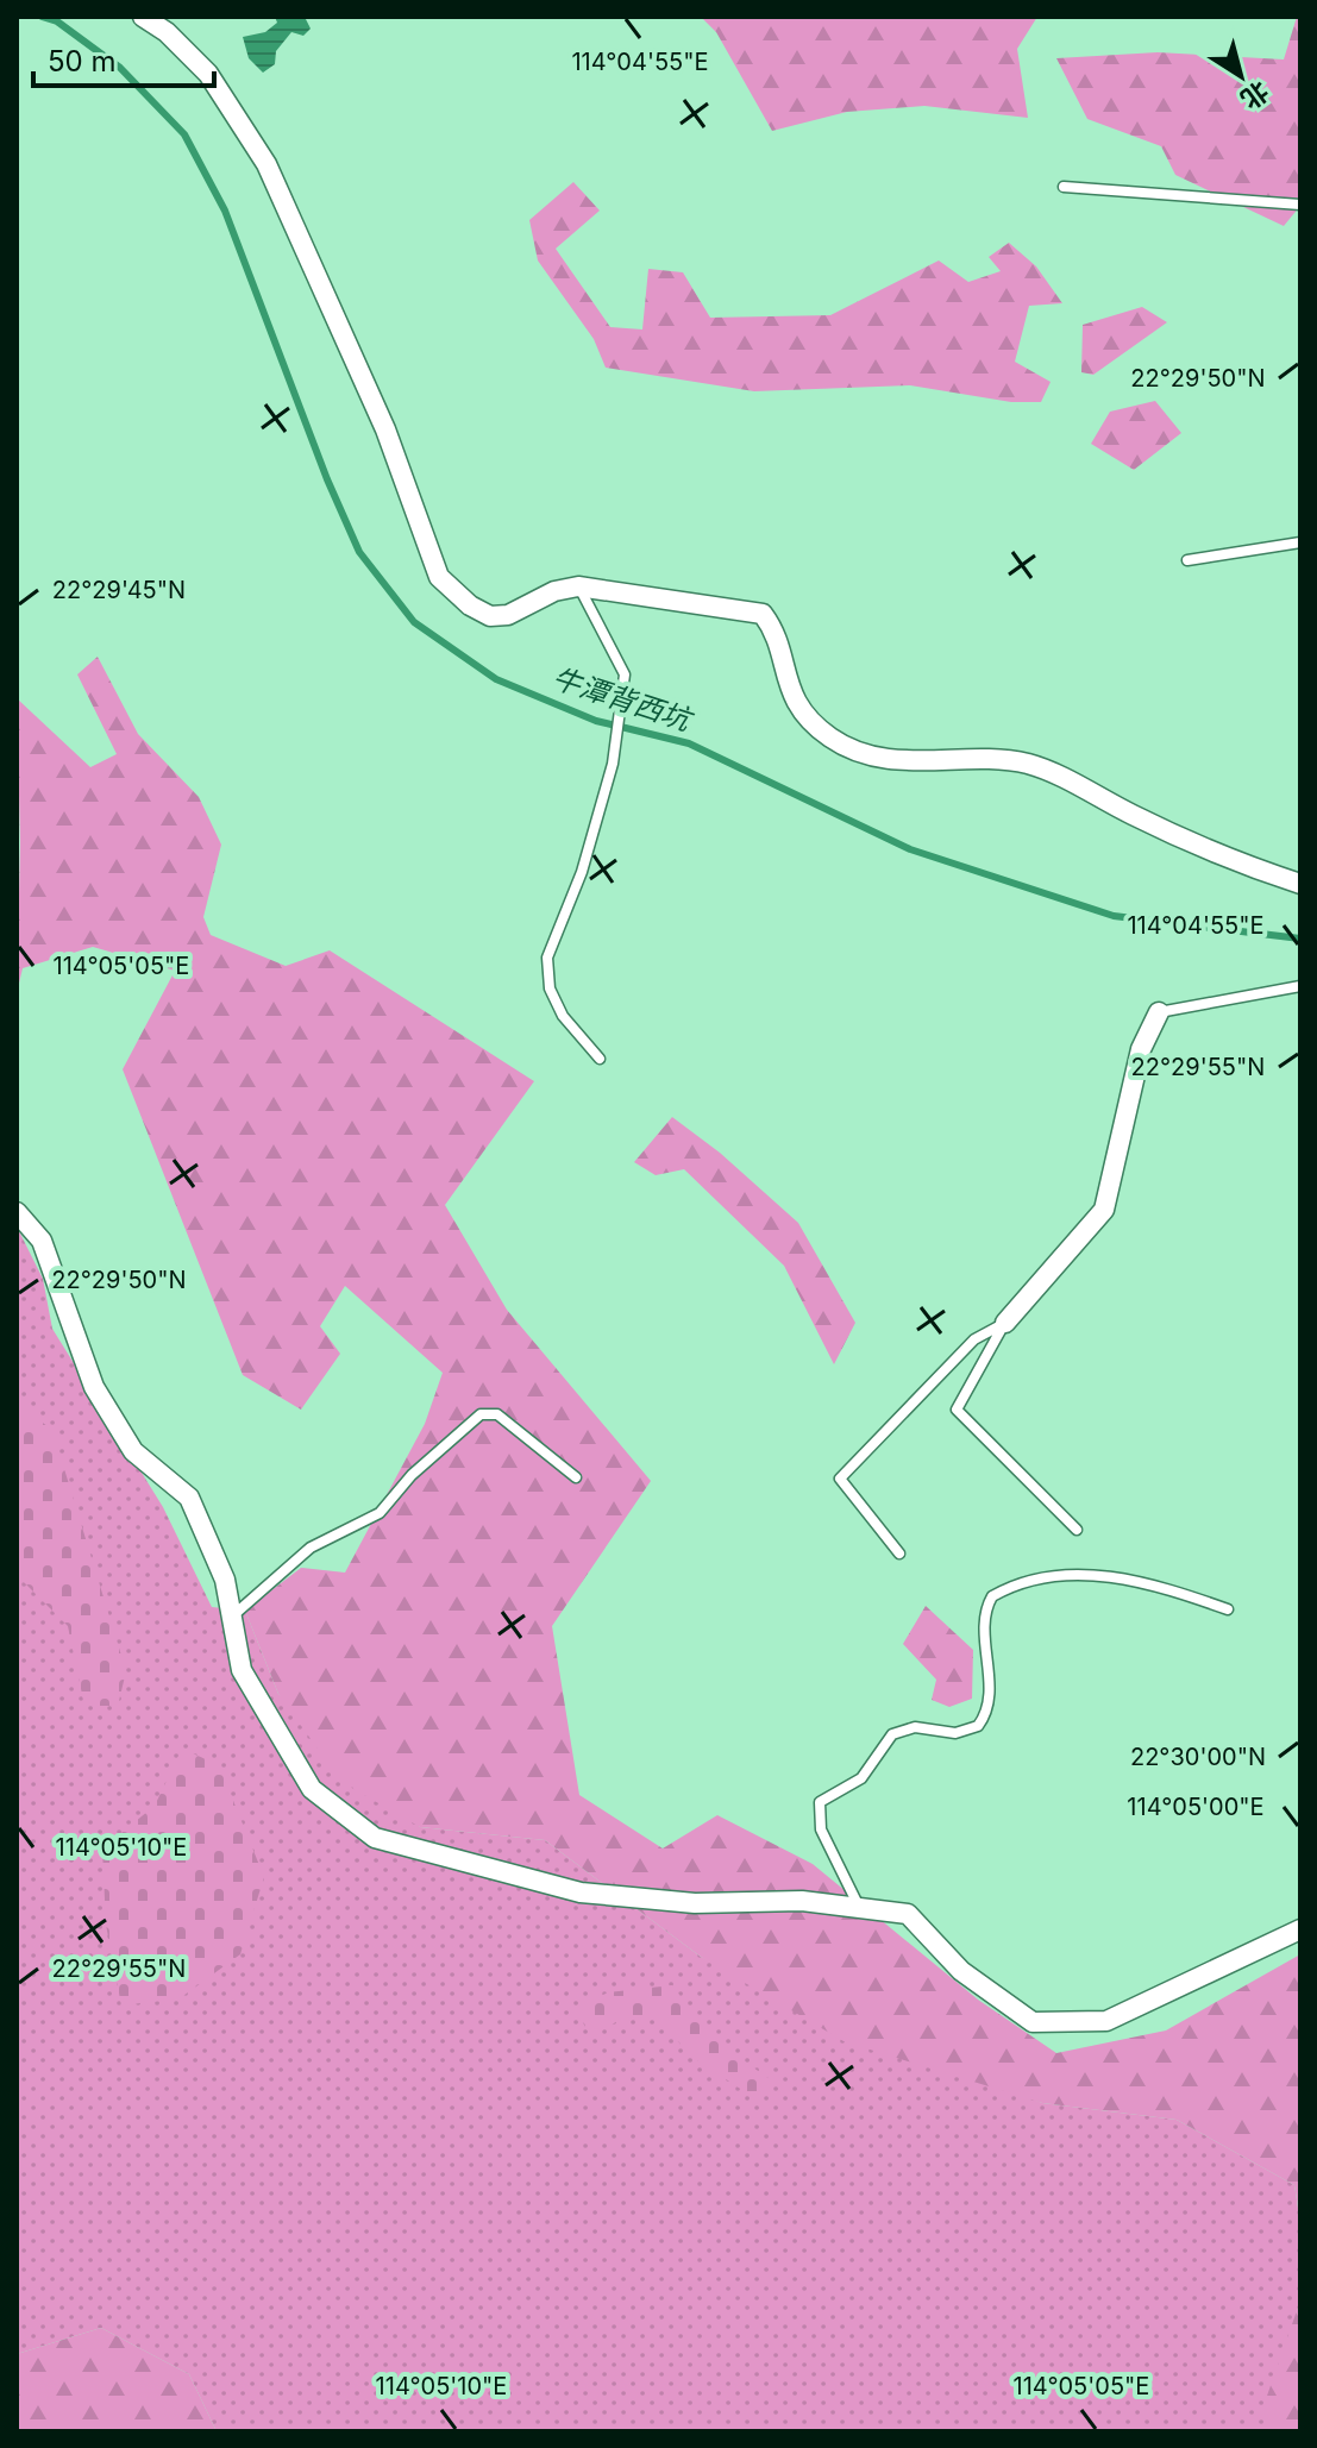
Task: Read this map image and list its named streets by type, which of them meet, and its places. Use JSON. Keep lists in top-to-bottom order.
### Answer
{
  "water": ["牛潭背西坑"],
  "scale_bar": "50 m",
  "north": "bottom right",
  "coordinates": [
    "114°04'55\"E",
    "22°29'50\"N",
    "22°29'45\"N",
    "114°05'05\"E",
    "22°29'55\"N",
    "22°30'00\"N",
    "114°05'00\"E",
    "114°05'10\"E"
  ]
}
